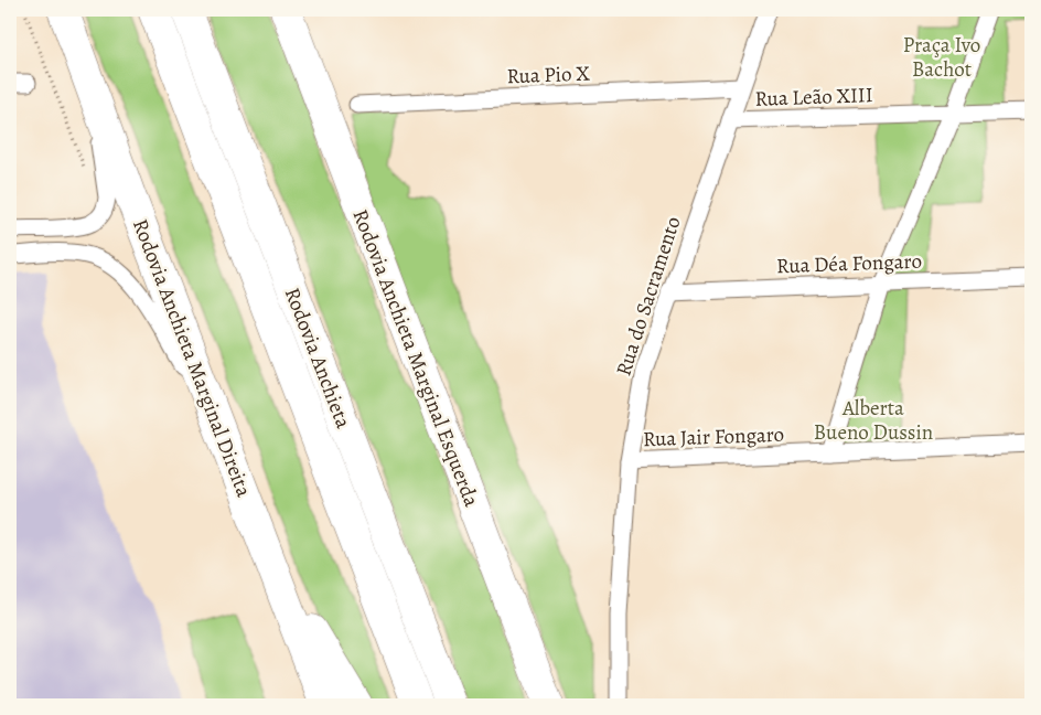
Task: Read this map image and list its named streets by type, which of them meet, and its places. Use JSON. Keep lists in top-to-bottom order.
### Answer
{
  "streets": {
    "highway": ["Rodovia Anchieta Marginal Direita", "Rodovia Anchieta", "Rodovia Anchieta Marginal Esquerda"],
    "street": [
      "Rua Pio X",
      "Rua Leão XIII",
      "Rua Déa Fongaro",
      "Rua do Sacramento",
      "Rua Jair Fongaro"
    ]
  },
  "crossings": [
    ["Rua Pio X", "Rua do Sacramento"],
    ["Rua Leão XIII", "Rua do Sacramento"],
    ["Rua Déa Fongaro", "Rua do Sacramento"],
    ["Rua do Sacramento", "Rua Jair Fongaro"]
  ],
  "parks": ["Praça Ivo Bachot", "Alberta Bueno Dussin"]
}
